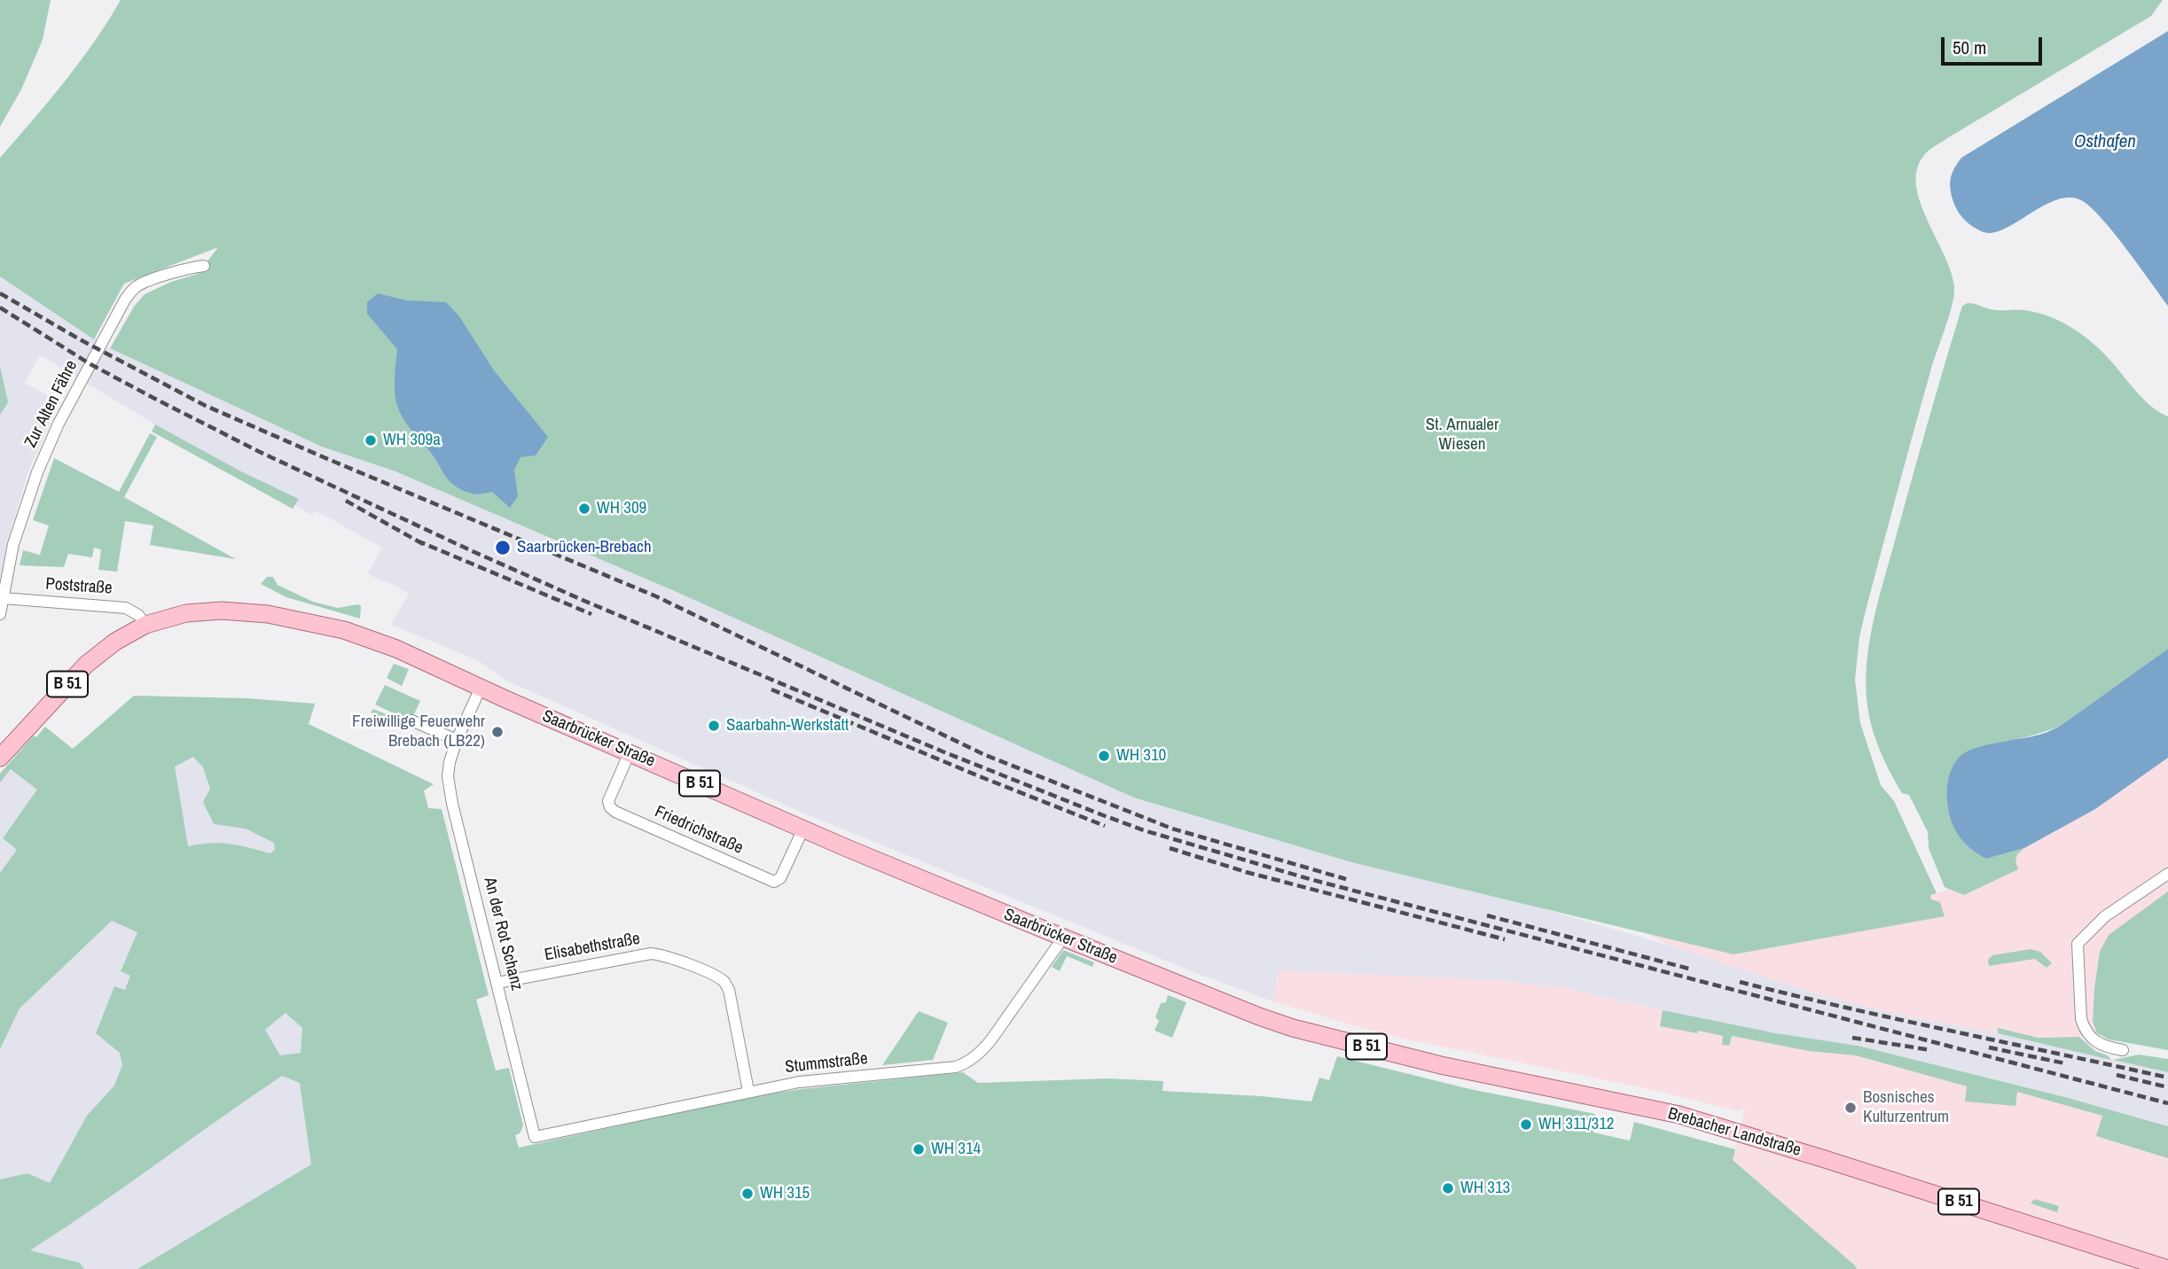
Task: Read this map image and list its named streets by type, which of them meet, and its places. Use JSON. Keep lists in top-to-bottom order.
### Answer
{
  "streets": {
    "main road": ["B 51", "Saarbrücker Straße", "Brebacher Landstraße"],
    "street": [
      "Zur Alten Fähre",
      "Poststraße",
      "Friedrichstraße",
      "An der Rot Schanz",
      "Elisabethstraße",
      "Stummstraße"
    ]
  },
  "crossings": [
    ["Zur Alten Fähre", "Poststraße"],
    ["Poststraße", "Saarbrücker Straße"],
    ["Saarbrücker Straße", "Friedrichstraße"],
    ["Saarbrücker Straße", "An der Rot Schanz"],
    ["Saarbrücker Straße", "Stummstraße"],
    ["Saarbrücker Straße", "Brebacher Landstraße"],
    ["An der Rot Schanz", "Elisabethstraße"],
    ["An der Rot Schanz", "Stummstraße"],
    ["Elisabethstraße", "Stummstraße"]
  ],
  "water": ["Osthafen"],
  "parks": ["St. Arnualer Wiesen"],
  "places": [
    "WH 309a",
    "WH 309",
    "Saarbrücken-Brebach",
    "Saarbahn-Werkstatt",
    "Freiwillige Feuerwehr Brebach (LB22)",
    "WH 310",
    "Bosnisches Kulturzentrum",
    "WH 311/312",
    "WH 314",
    "WH 313",
    "WH 315"
  ],
  "scale_bar": "50 m"
}
